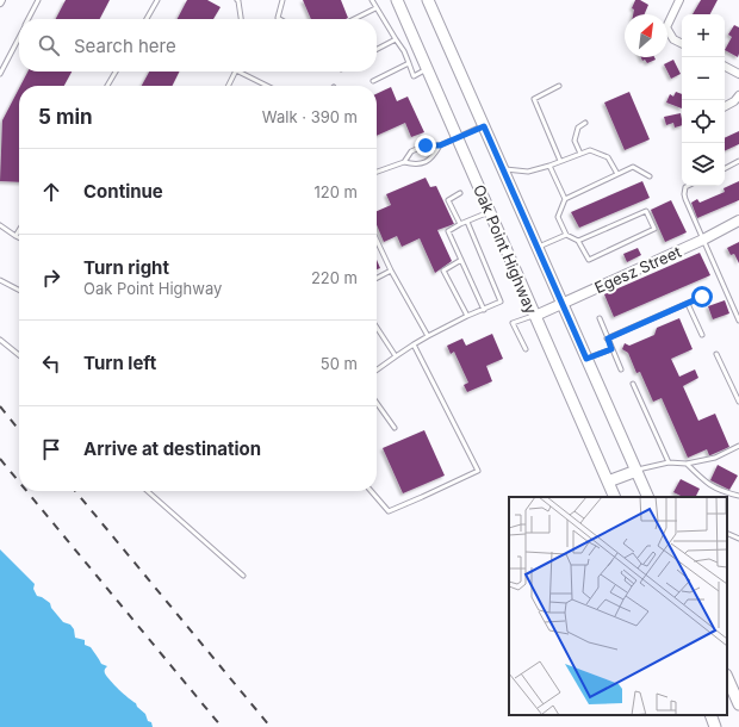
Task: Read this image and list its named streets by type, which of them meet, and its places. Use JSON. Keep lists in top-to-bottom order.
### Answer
{
  "streets": {
    "main road": ["Oak Point Highway"],
    "street": ["Egesz Street"]
  },
  "crossings": [
    ["Oak Point Highway", "Egesz Street"]
  ],
  "north": "top right",
  "page": {
    "map_buttons": ["+", "−"],
    "search": "Search here",
    "heading": ["5 min", "Walk · 390 m"],
    "list": [
      ["Continue", "120 m"],
      ["Turn right", "Oak Point Highway", "220 m"],
      ["Turn left", "50 m"],
      "Arrive at destination"
    ]
  }
}
